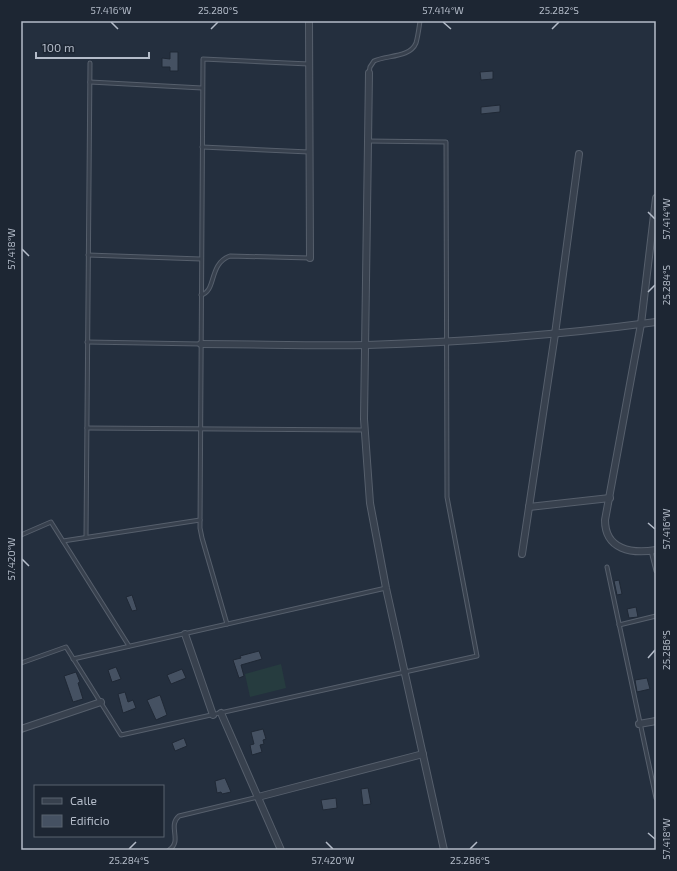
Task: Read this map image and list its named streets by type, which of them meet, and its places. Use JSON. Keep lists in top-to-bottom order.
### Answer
{
  "legend": ["Calle", "Edificio"],
  "scale_bar": "100 m",
  "coordinates": [
    "57.416°W",
    "25.280°S",
    "57.414°W",
    "25.282°S",
    "57.418°W",
    "25.284°S",
    "57.420°W",
    "25.286°S"
  ]
}
